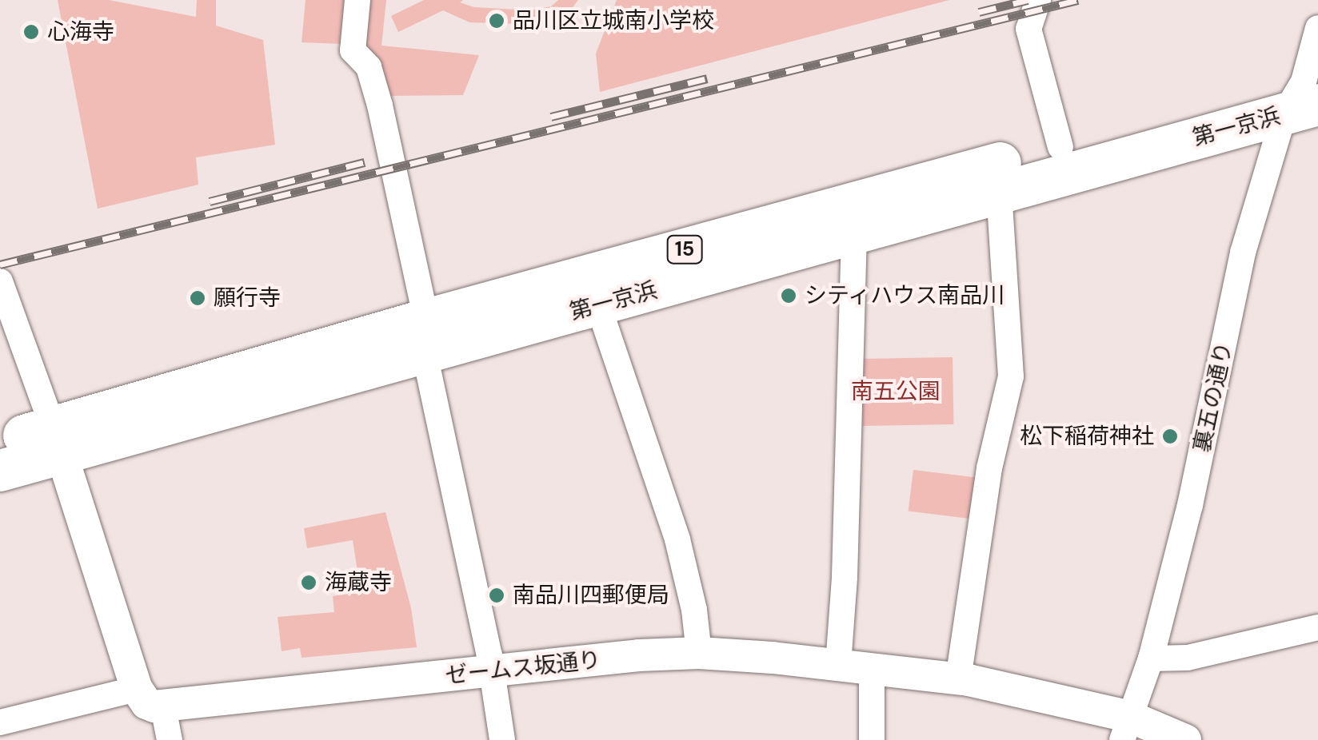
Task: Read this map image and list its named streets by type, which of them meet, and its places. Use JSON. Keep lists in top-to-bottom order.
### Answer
{
  "streets": {
    "highway": ["第一京浜", "15"],
    "street": ["裏五の通り", "ゼームス坂通り"]
  },
  "crossings": [
    ["第一京浜", "裏五の通り"],
    ["裏五の通り", "ゼームス坂通り"]
  ],
  "parks": ["南五公園"],
  "places": [
    "品川区立城南小学校",
    "心海寺",
    "シティハウス南品川",
    "願行寺",
    "松下稲荷神社",
    "海蔵寺",
    "南品川四郵便局"
  ]
}
